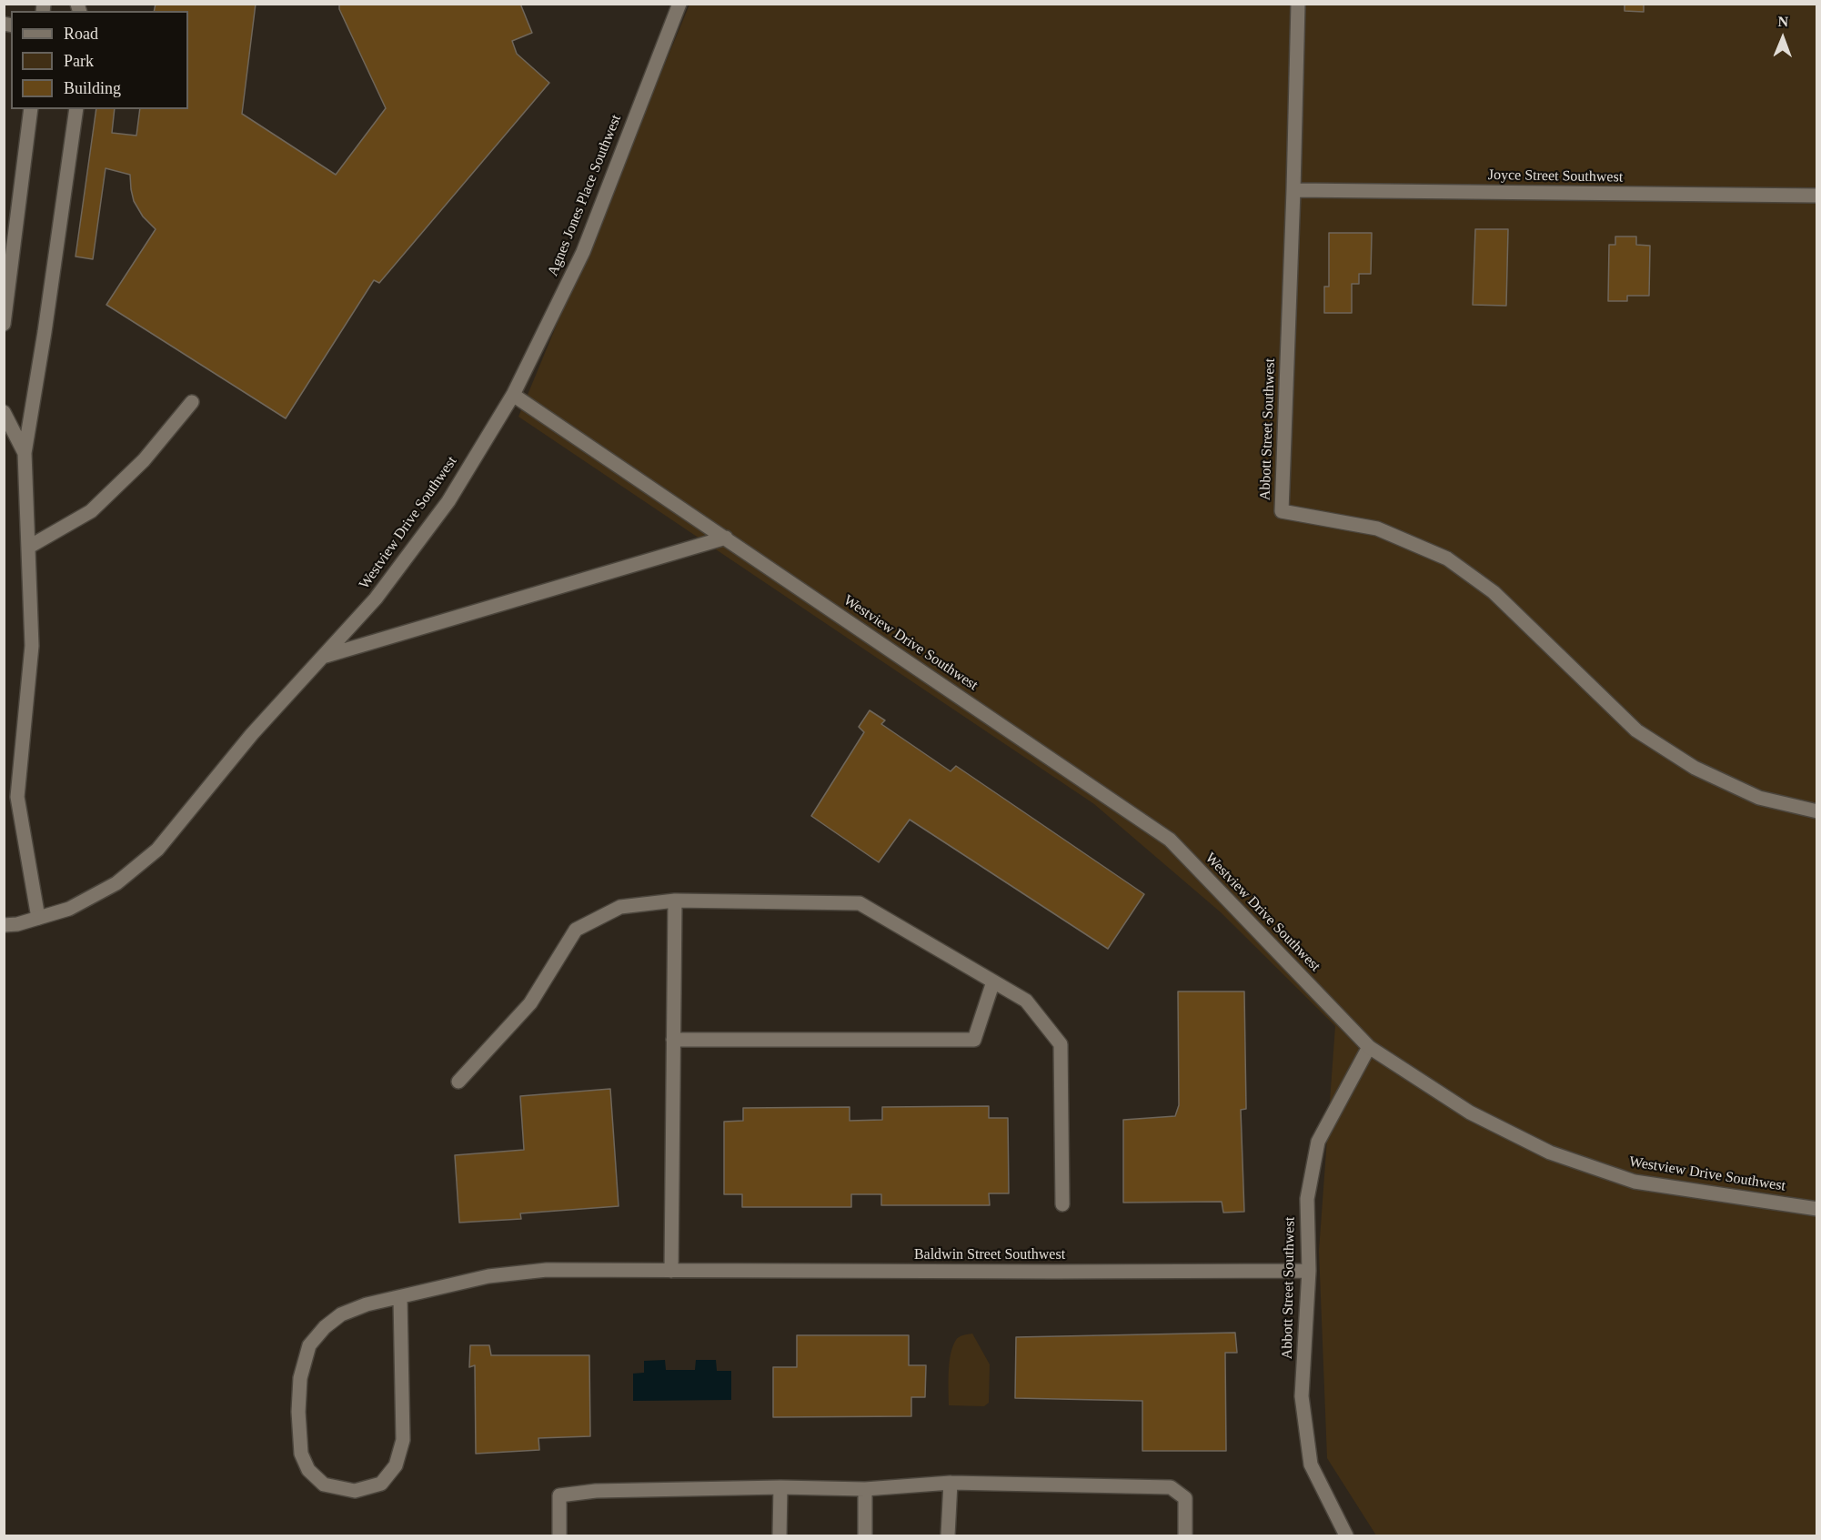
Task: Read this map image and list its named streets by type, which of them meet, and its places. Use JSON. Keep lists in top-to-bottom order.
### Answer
{
  "streets": {
    "street": [
      "Joyce Street Southwest",
      "Agnes Jones Place Southwest",
      "Abbott Street Southwest",
      "Westview Drive Southwest",
      "Baldwin Street Southwest"
    ]
  },
  "crossings": [
    ["Joyce Street Southwest", "Abbott Street Southwest"],
    ["Agnes Jones Place Southwest", "Westview Drive Southwest"],
    ["Abbott Street Southwest", "Westview Drive Southwest"],
    ["Abbott Street Southwest", "Baldwin Street Southwest"]
  ],
  "legend": ["Road", "Park", "Building"],
  "north": "top"
}
